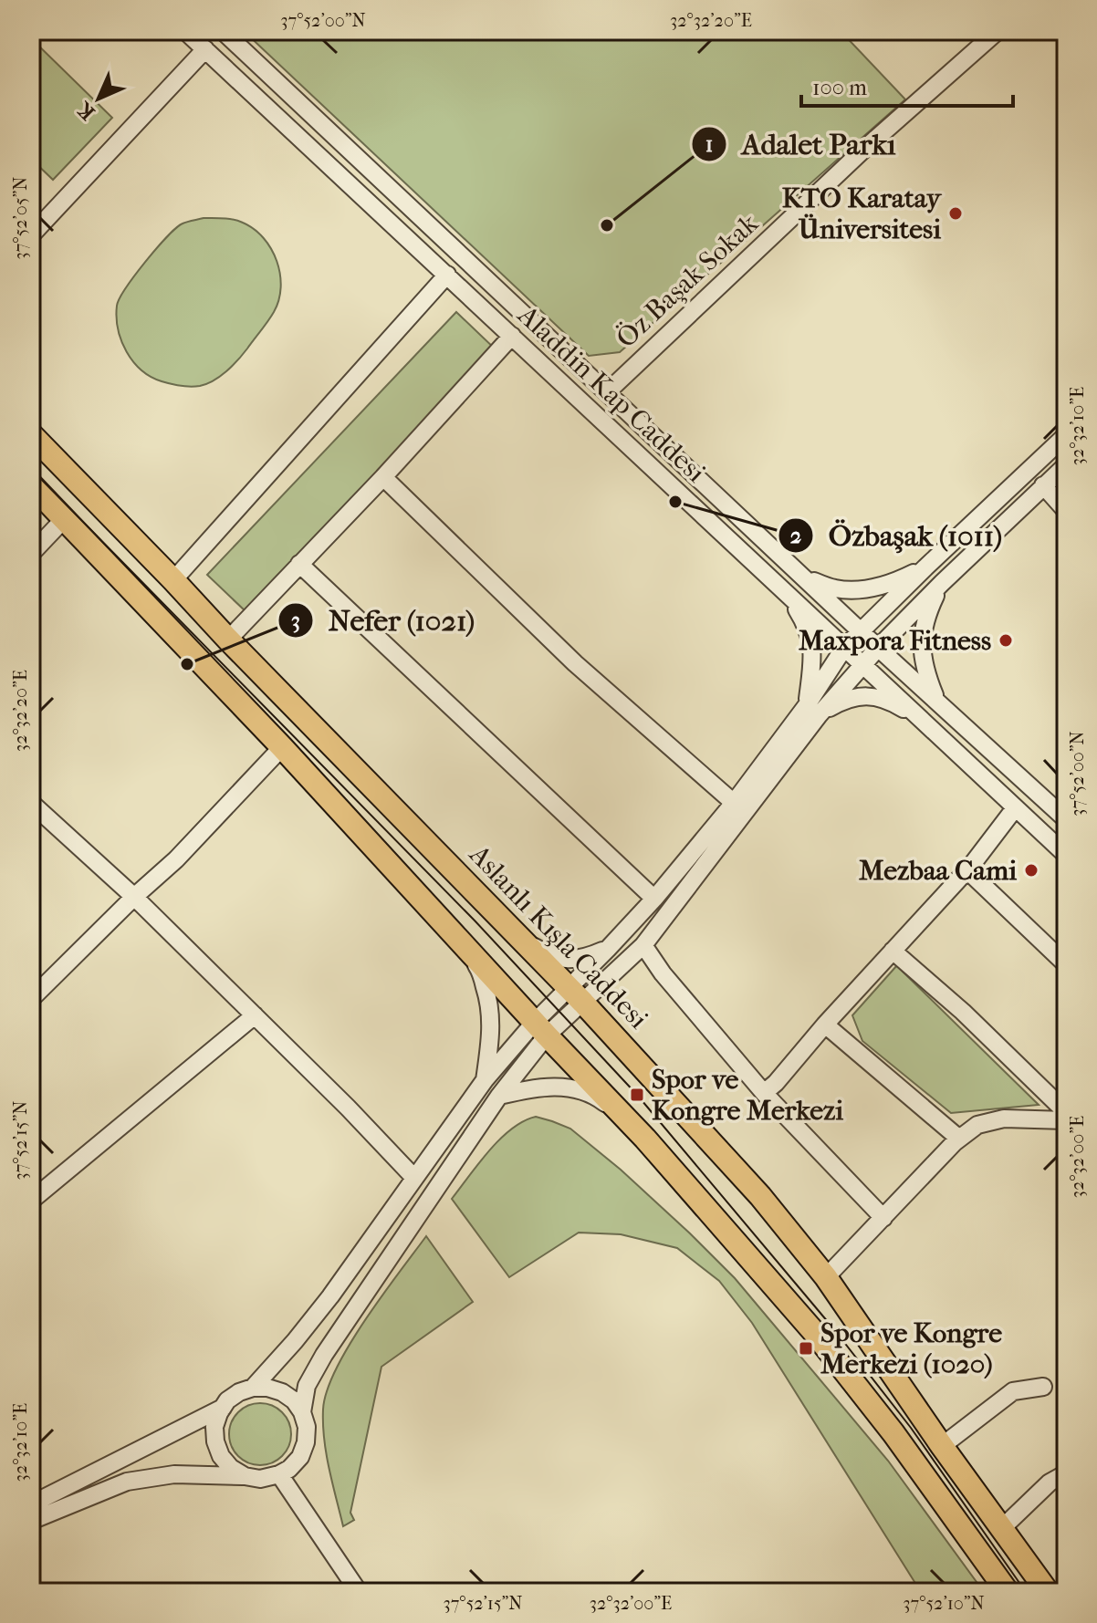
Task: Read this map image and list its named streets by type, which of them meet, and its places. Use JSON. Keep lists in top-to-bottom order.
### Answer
{
  "streets": {
    "main road": ["Aslanlı Kışla Caddesi"],
    "street": ["Öz Başak Sokak", "Aladdin Kap Caddesi"]
  },
  "crossings": [
    ["Öz Başak Sokak", "Aladdin Kap Caddesi"]
  ],
  "places": {
    "other": [
      "KTO Karatay Üniversitesi",
      "Adalet Parkı",
      "Özbaşak (1011)",
      "Maxpora Fitness",
      "Nefer (1021)",
      "Mezbaa Cami"
    ],
    "transit": ["Spor ve Kongre Merkezi", "Spor ve Kongre Merkezi (1020)"]
  },
  "scale_bar": "100 m",
  "north": "bottom left",
  "coordinates": [
    "37°52'00\"N",
    "32°32'20\"E",
    "37°52'05\"N",
    "32°32'10\"E",
    "37°52'15\"N",
    "32°32'00\"E",
    "37°52'10\"N"
  ]
}
